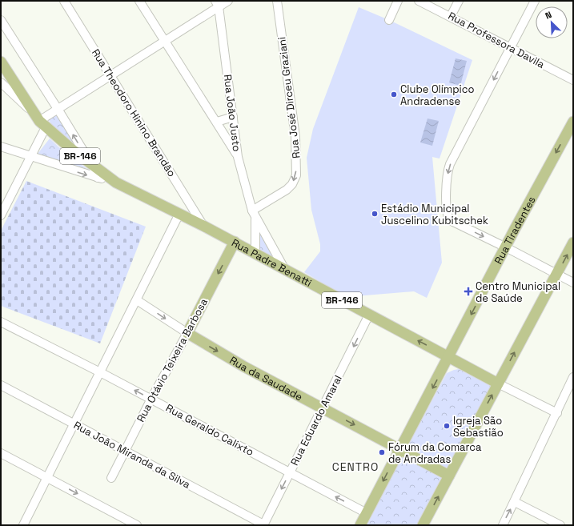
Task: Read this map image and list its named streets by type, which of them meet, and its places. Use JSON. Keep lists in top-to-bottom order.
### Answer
{
  "streets": {
    "main road": [
      "BR-146",
      "Rua Tiradentes",
      "Rua Padre Benatti",
      "Rua Otávio Teixeira Barbosa",
      "Rua da Saudade"
    ],
    "street": [
      "Rua Professora Davila",
      "Rua José Dirceu Graziani",
      "Rua Theodoro Hinino Brandão",
      "Rua João Justo",
      "Rua Eduardo Amaral",
      "Rua Geraldo Calixto",
      "Rua João Miranda da Silva"
    ]
  },
  "crossings": [
    ["Rua José Dirceu Graziani", "Rua João Justo"],
    ["Rua Theodoro Hinino Brandão", "Rua Padre Benatti"],
    ["BR-146", "Rua Tiradentes"],
    ["BR-146", "Rua Padre Benatti"],
    ["Rua Tiradentes", "Rua Padre Benatti"],
    ["Rua Tiradentes", "Rua da Saudade"],
    ["Rua Tiradentes", "Rua Geraldo Calixto"],
    ["Rua Padre Benatti", "Rua Otávio Teixeira Barbosa"],
    ["Rua Padre Benatti", "Rua Eduardo Amaral"],
    ["Rua Otávio Teixeira Barbosa", "Rua da Saudade"],
    ["Rua Otávio Teixeira Barbosa", "Rua Geraldo Calixto"],
    ["Rua Otávio Teixeira Barbosa", "Rua João Miranda da Silva"],
    ["Rua da Saudade", "Rua Eduardo Amaral"],
    ["Rua Eduardo Amaral", "Rua Geraldo Calixto"],
    ["Rua Eduardo Amaral", "Rua João Miranda da Silva"]
  ],
  "one_way": [
    "Rua José Dirceu Graziani",
    "Rua Otávio Teixeira Barbosa",
    "Rua da Saudade",
    "Rua Eduardo Amaral",
    "Rua Geraldo Calixto"
  ],
  "districts": ["CENTRO"],
  "places": {
    "other": [
      "Clube Olímpico Andradense",
      "Estádio Municipal Juscelino Kubitschek",
      "Igreja São Sebastião",
      "Fórum da Comarca de Andradas"
    ],
    "health": ["Centro Municipal de Saúde"]
  },
  "north": "top left"
}
